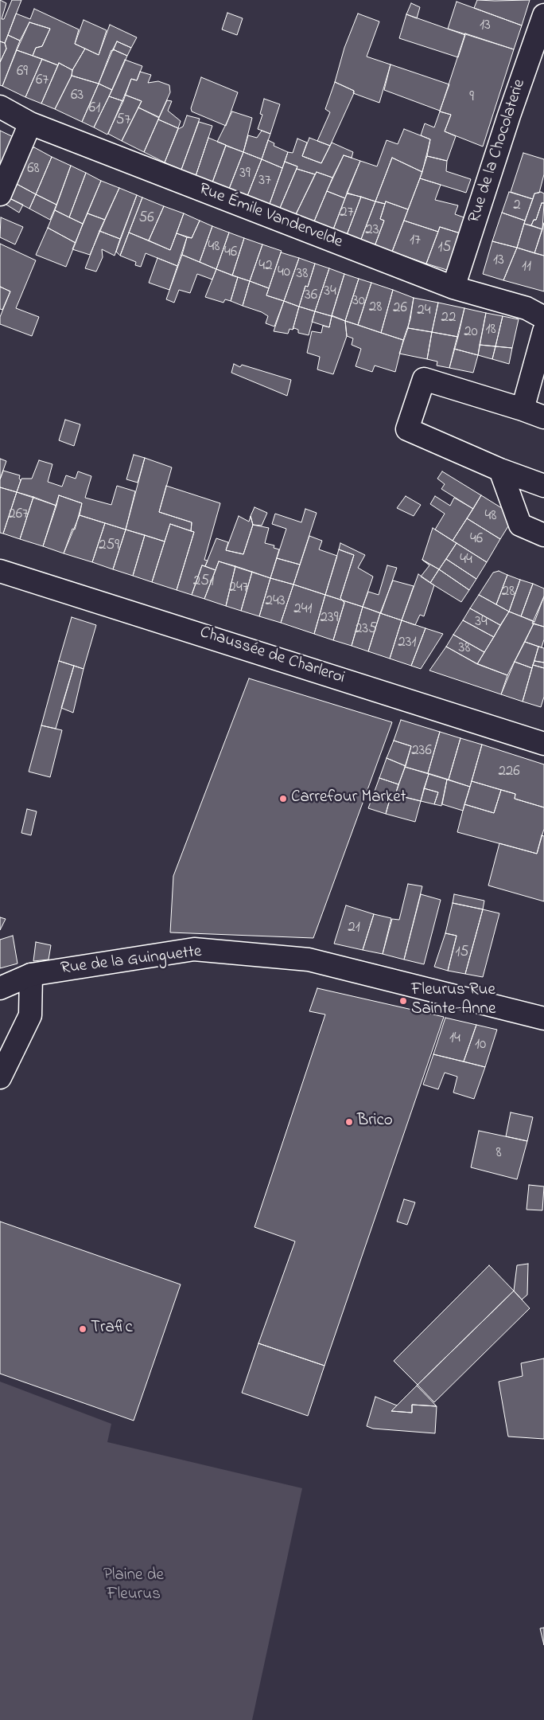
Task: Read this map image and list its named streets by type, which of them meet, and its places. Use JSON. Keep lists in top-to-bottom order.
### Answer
{
  "streets": {
    "street": [
      "Rue de la Chocolaterie",
      "Rue Émile Vandervelde",
      "Chaussée de Charleroi",
      "Rue de la Guinguette"
    ]
  },
  "crossings": [
    ["Rue de la Chocolaterie", "Rue Émile Vandervelde"]
  ],
  "parks": ["Plaine de Fleurus"],
  "places": [
    "Carrefour Market",
    "Fleurus Rue Sainte-Anne",
    "Brico",
    "Trafic"
  ],
  "house_numbers": [
    "13",
    "69",
    "67",
    "63",
    "9",
    "61",
    "57",
    "68",
    "39",
    "37",
    "2",
    "27",
    "56",
    "23",
    "17",
    "48",
    "15",
    "46",
    "13",
    "42",
    "11",
    "40",
    "38",
    "34",
    "36",
    "30",
    "28",
    "26",
    "24",
    "22",
    "18",
    "20",
    "267",
    "48",
    "46",
    "259",
    "44",
    "251",
    "247",
    "28",
    "243",
    "241",
    "239",
    "34",
    "235",
    "231",
    "38",
    "236",
    "226",
    "21",
    "15",
    "14",
    "10",
    "8"
  ]
}
